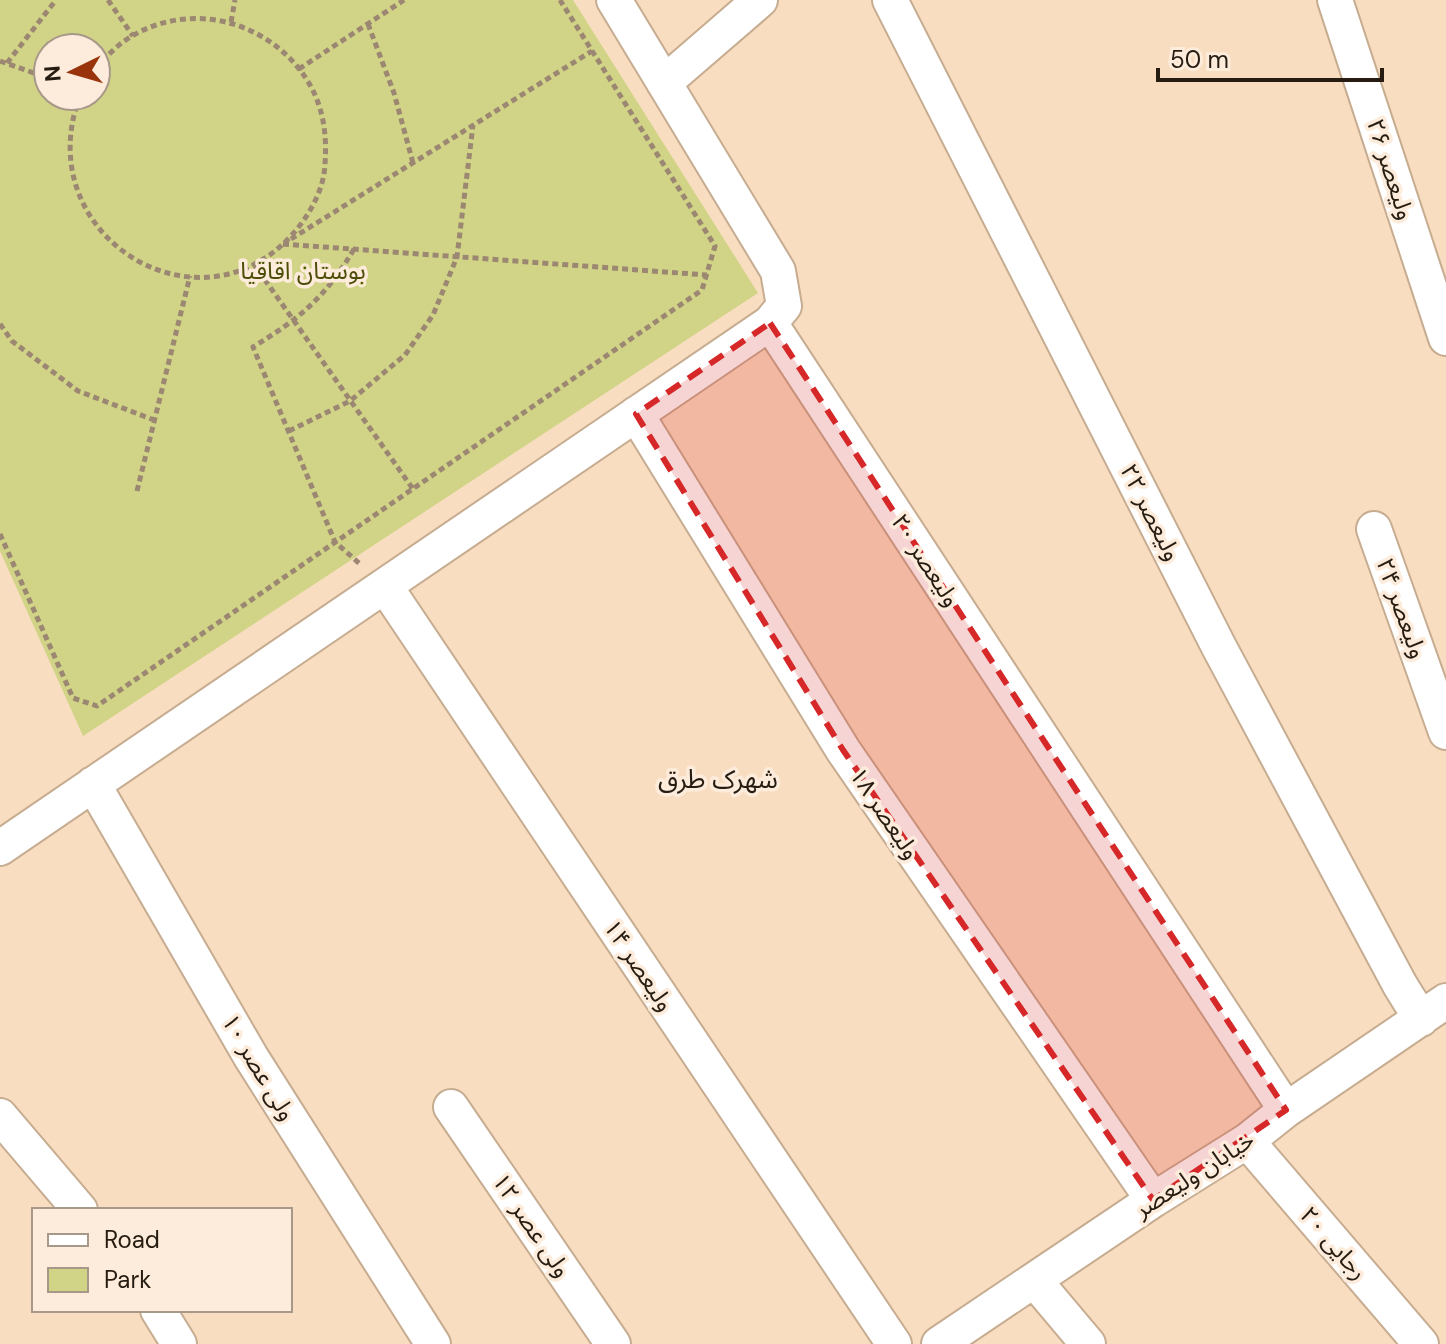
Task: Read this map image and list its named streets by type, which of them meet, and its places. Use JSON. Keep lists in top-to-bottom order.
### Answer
{
  "streets": {
    "street": [
      "ولیعصر ۲۶",
      "ولیعصر ۲۲",
      "ولیعصر ۲۰",
      "ولیعصر ۲۴",
      "ولیعصر ۱۸",
      "ولیعصر ۱۴",
      "ولی عصر ۱۰",
      "خیابان ولیعصر",
      "ولی عصر ۱۲",
      "رجایی ۲۰"
    ]
  },
  "crossings": [
    ["ولیعصر ۲۲", "خیابان ولیعصر"],
    ["ولیعصر ۲۰", "خیابان ولیعصر"],
    ["ولیعصر ۱۸", "خیابان ولیعصر"],
    ["خیابان ولیعصر", "رجایی ۲۰"]
  ],
  "districts": ["شهرک طرق"],
  "parks": ["بوستان اقاقیا"],
  "legend": ["Road", "Park"],
  "scale_bar": "50 m",
  "north": "left"
}
